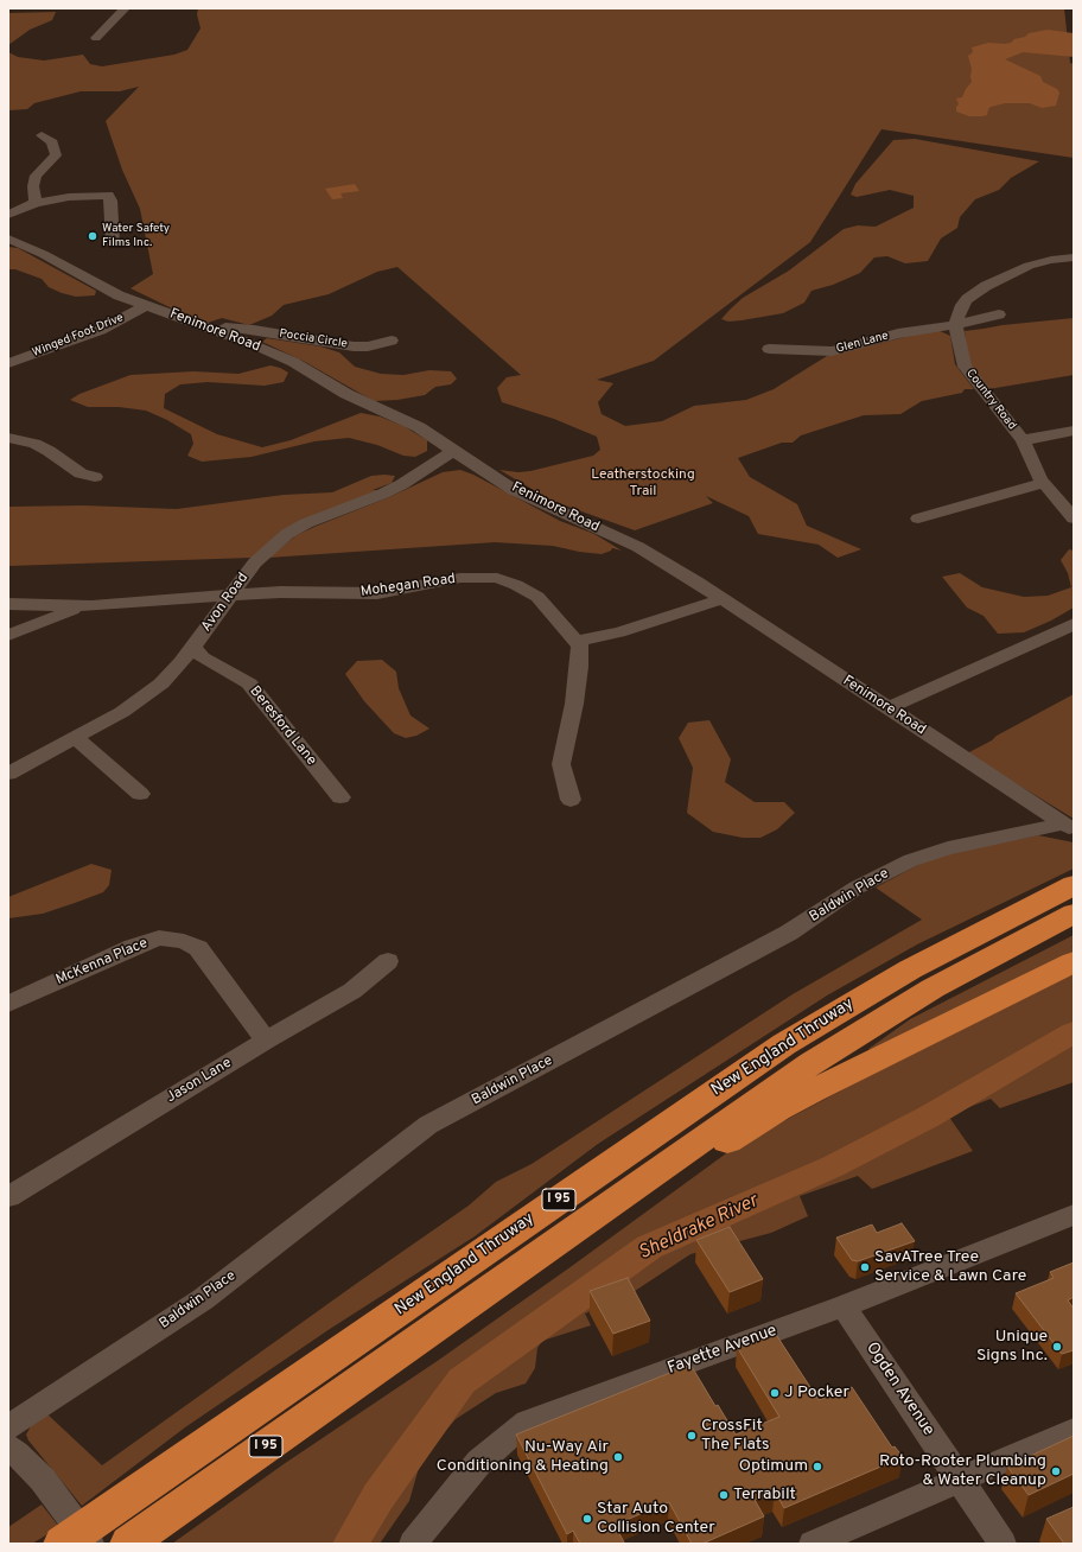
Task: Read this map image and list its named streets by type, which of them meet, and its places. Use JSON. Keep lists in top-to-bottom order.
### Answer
{
  "streets": {
    "highway": ["New England Thruway", "I 95"],
    "street": [
      "Fenimore Road",
      "Winged Foot Drive",
      "Poccia Circle",
      "Glen Lane",
      "Country Road",
      "Mohegan Road",
      "Avon Road",
      "Beresford Lane",
      "Baldwin Place",
      "McKenna Place",
      "Jason Lane",
      "Fayette Avenue",
      "Ogden Avenue"
    ]
  },
  "crossings": [
    ["Fenimore Road", "Winged Foot Drive"],
    ["Fenimore Road", "Poccia Circle"],
    ["Fenimore Road", "Avon Road"],
    ["Fenimore Road", "Baldwin Place"],
    ["Glen Lane", "Country Road"],
    ["Mohegan Road", "Avon Road"],
    ["Avon Road", "Beresford Lane"],
    ["McKenna Place", "Jason Lane"],
    ["Fayette Avenue", "Ogden Avenue"]
  ],
  "water": ["Sheldrake River"],
  "parks": ["Leatherstocking Trail"],
  "places": [
    "Water Safety Films Inc.",
    "SavATree Tree Service & Lawn Care",
    "Unique Signs Inc.",
    "J Pocker",
    "CrossFit The Flats",
    "Nu-Way Air Conditioning & Heating",
    "Optimum",
    "Roto-Rooter Plumbing & Water Cleanup",
    "Terrabilt",
    "Star Auto Collision Center"
  ]
}
